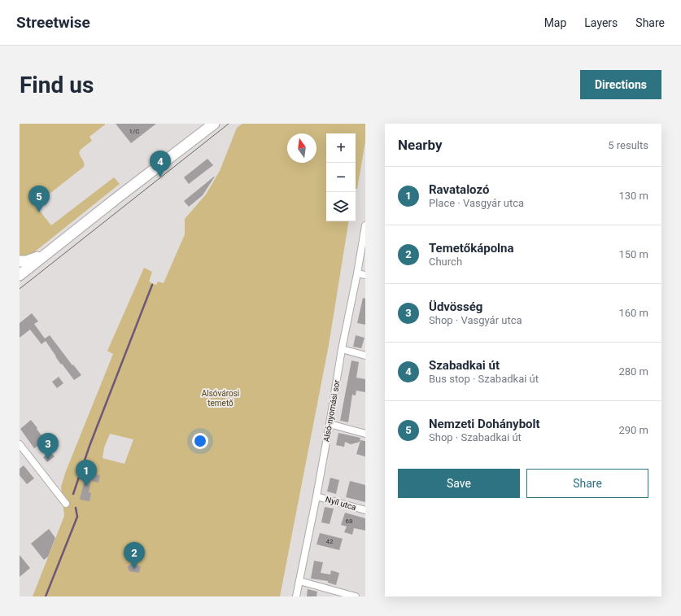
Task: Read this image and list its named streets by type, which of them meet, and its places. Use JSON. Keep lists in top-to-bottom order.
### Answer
{
  "streets": {
    "street": ["Alsó-nyomási sor", "Nyíl utca"]
  },
  "crossings": [
    ["Alsó-nyomási sor", "Nyíl utca"]
  ],
  "parks": ["Alsóvárosi temető"],
  "house_numbers": ["1/C", "68", "42"],
  "north": "top",
  "page": {
    "header": "Streetwise",
    "nav": ["Map", "Layers", "Share"],
    "buttons": [
      "Directions",
      ["Save", "Share"]
    ],
    "title": "Find us",
    "heading": ["Nearby", "5 results"],
    "map_buttons": ["+", "−"],
    "pins": [
      "4",
      "5",
      "3",
      "1",
      "2"
    ],
    "list": [
      {
        "mark": "1",
        "name": "Ravatalozó",
        "note": "Place · Vasgyár utca",
        "value": "130 m"
      },
      {
        "mark": "2",
        "name": "Temetőkápolna",
        "note": "Church",
        "value": "150 m"
      },
      {
        "mark": "3",
        "name": "Üdvösség",
        "note": "Shop · Vasgyár utca",
        "value": "160 m"
      },
      {
        "mark": "4",
        "name": "Szabadkai út",
        "note": "Bus stop · Szabadkai út",
        "value": "280 m"
      },
      {
        "mark": "5",
        "name": "Nemzeti Dohánybolt",
        "note": "Shop · Szabadkai út",
        "value": "290 m"
      }
    ]
  }
}
